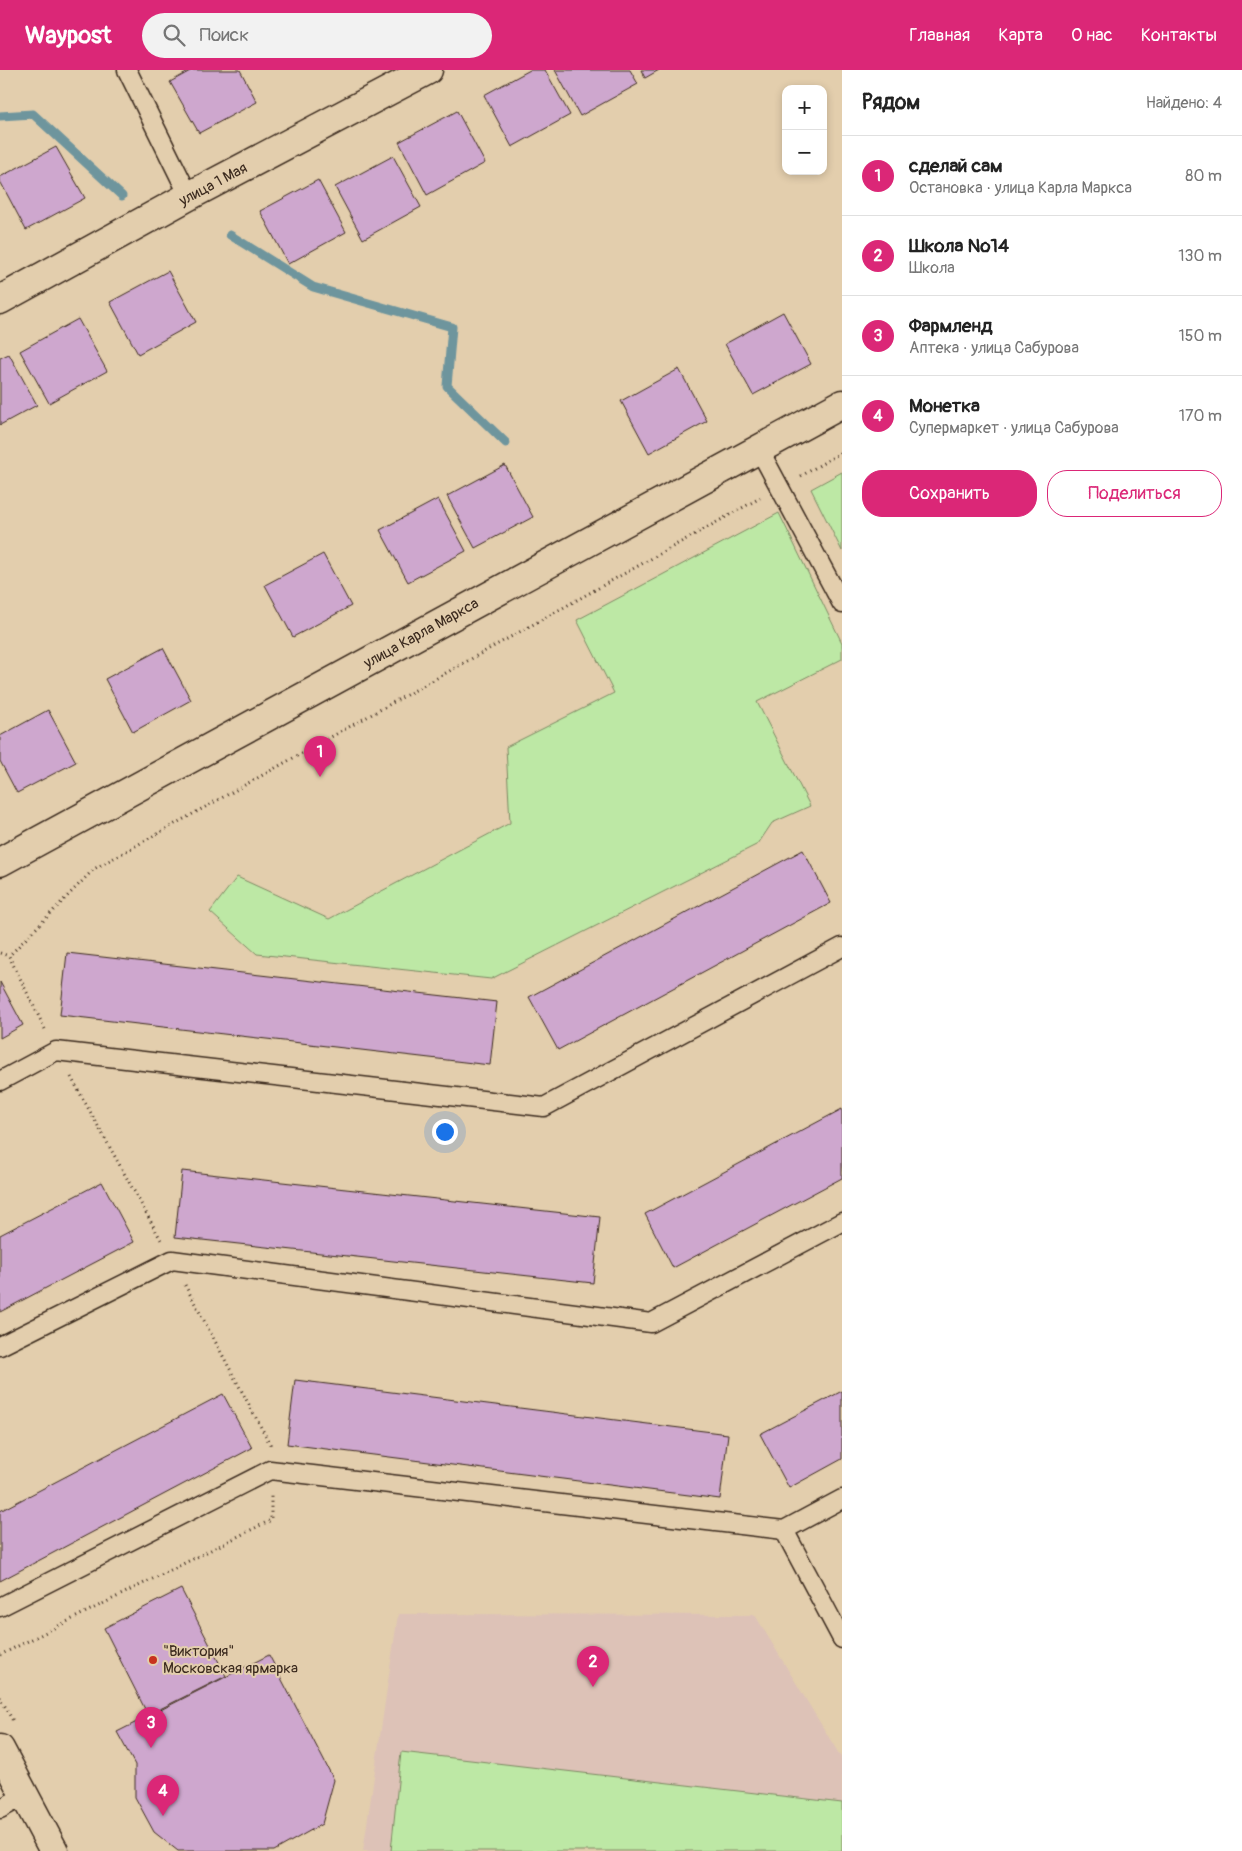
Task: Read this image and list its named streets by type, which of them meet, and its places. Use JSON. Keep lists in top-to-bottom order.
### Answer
{
  "streets": {
    "street": ["улица 1 Мая", "улица Карла Маркса"]
  },
  "places": ["\"Виктория\" Московская ярмарка"],
  "page": {
    "header": "Waypost",
    "search": "Поиск",
    "nav": [
      "Главная",
      "Карта",
      "О нас",
      "Контакты"
    ],
    "heading": ["Рядом", "Найдено: 4"],
    "map_buttons": ["+", "−"],
    "list": [
      {
        "mark": "1",
        "name": "сделай сам",
        "note": "Остановка · улица Карла Маркса",
        "value": "80 m"
      },
      {
        "mark": "2",
        "name": "Школа №14",
        "note": "Школа",
        "value": "130 m"
      },
      {
        "mark": "3",
        "name": "Фармленд",
        "note": "Аптека · улица Сабурова",
        "value": "150 m"
      },
      {
        "mark": "4",
        "name": "Монетка",
        "note": "Супермаркет · улица Сабурова",
        "value": "170 m"
      }
    ],
    "buttons": ["Сохранить", "Поделиться"],
    "pins": [
      "1",
      "2",
      "3",
      "4"
    ]
  }
}
